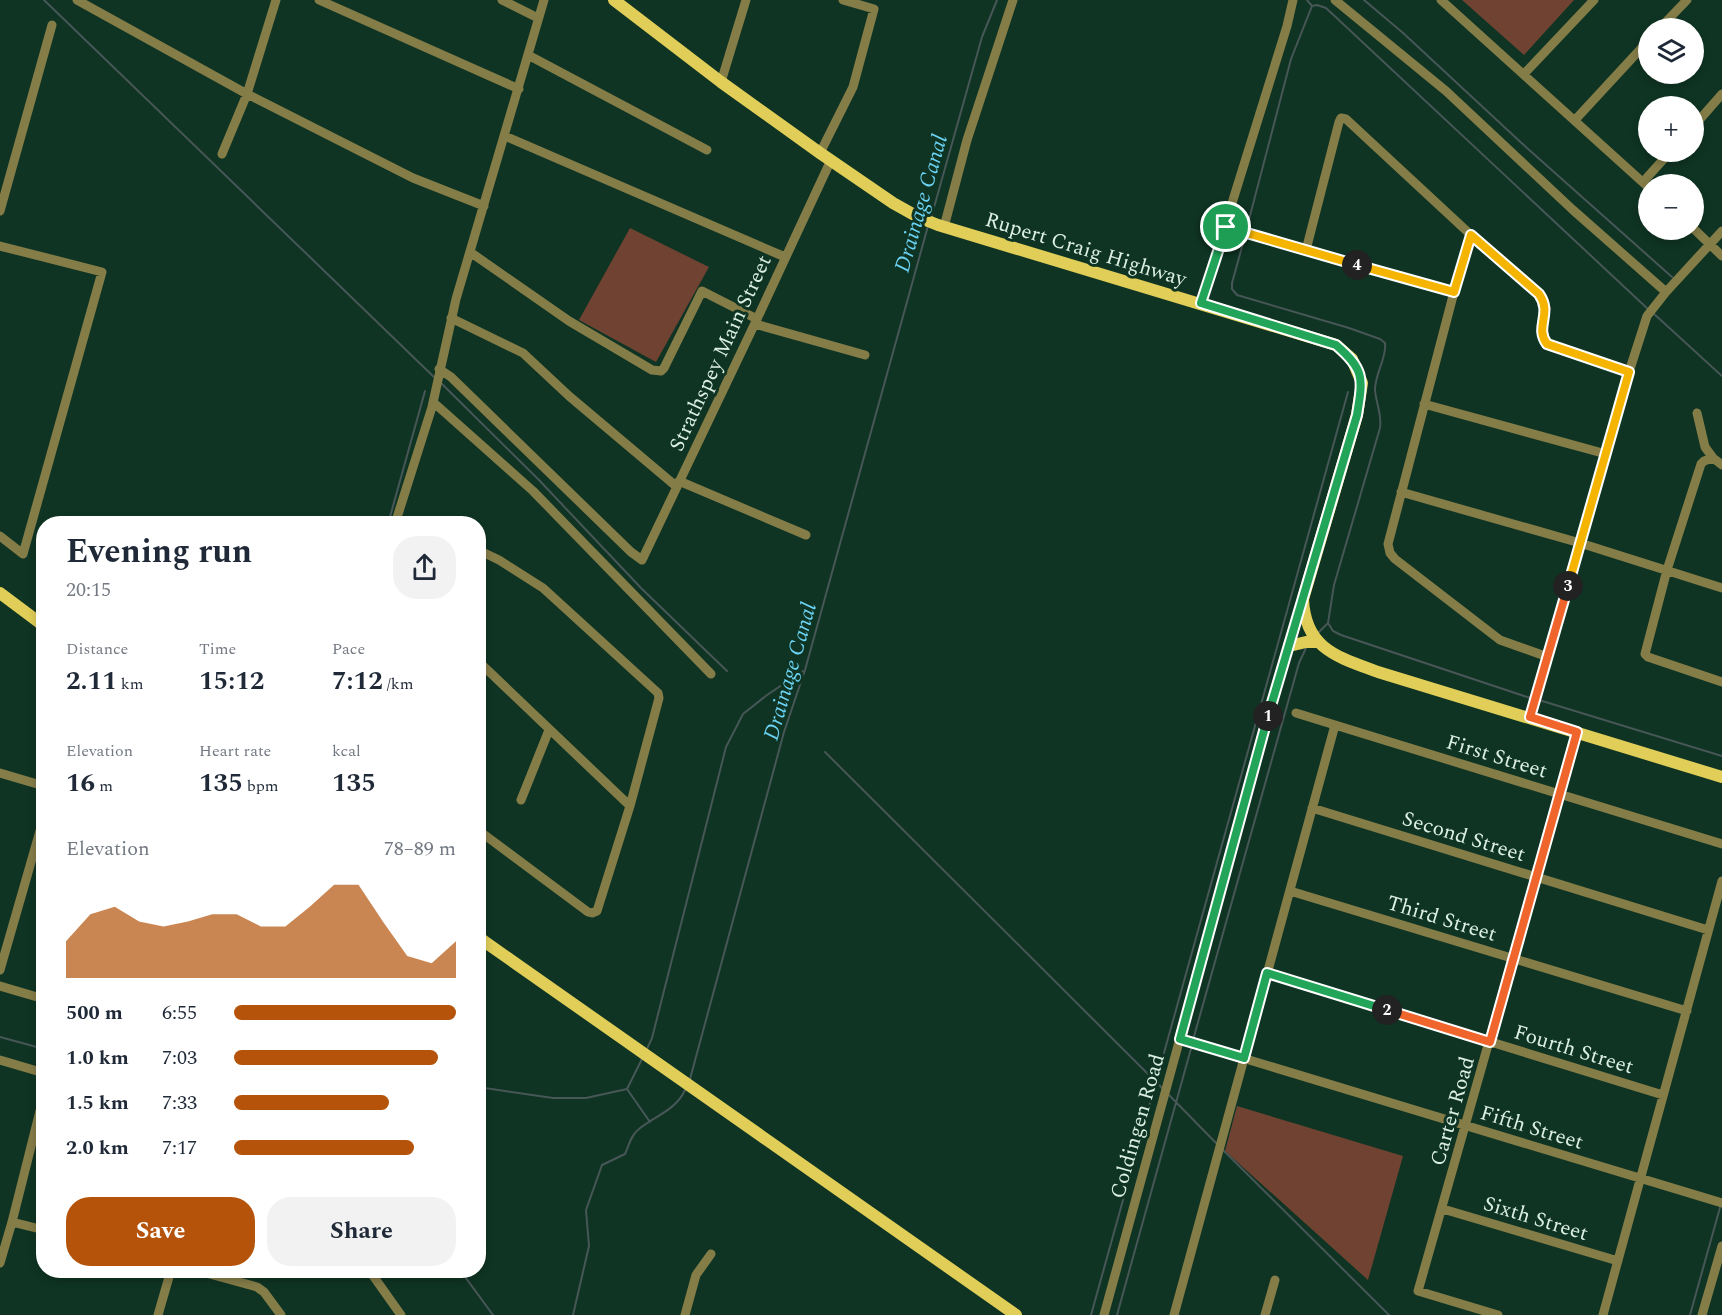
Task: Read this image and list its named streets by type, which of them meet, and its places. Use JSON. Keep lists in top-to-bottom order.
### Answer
{
  "streets": {
    "main road": ["Rupert Craig Highway"],
    "street": [
      "Strathspey Main Street",
      "First Street",
      "Second Street",
      "Third Street",
      "Fourth Street",
      "Carter Road",
      "Coldingen Road",
      "Fifth Street",
      "Sixth Street"
    ]
  },
  "crossings": [
    ["Rupert Craig Highway", "Strathspey Main Street"],
    ["Rupert Craig Highway", "Coldingen Road"],
    ["First Street", "Carter Road"],
    ["Second Street", "Carter Road"],
    ["Third Street", "Carter Road"],
    ["Fourth Street", "Carter Road"],
    ["Carter Road", "Fifth Street"],
    ["Carter Road", "Sixth Street"],
    ["Coldingen Road", "Fifth Street"]
  ],
  "water": ["Drainage Canal"],
  "page": {
    "map_buttons": ["+", "−"],
    "pins": [
      "4",
      "3",
      "1",
      "2"
    ],
    "heading": ["Evening run", "20:15"],
    "stats": [
      ["Distance", "2.11 km"],
      ["Time", "15:12"],
      ["Pace", "7:12 /km"],
      ["Elevation", "16 m"],
      ["Heart rate", "135 bpm"],
      ["kcal", "135"]
    ],
    "chart": ["Elevation", "78–89 m"],
    "list": [
      {
        "name": "500 m",
        "note": "6:55"
      },
      {
        "name": "1.0 km",
        "note": "7:03"
      },
      {
        "name": "1.5 km",
        "note": "7:33"
      },
      {
        "name": "2.0 km",
        "note": "7:17"
      }
    ],
    "buttons": ["Save", "Share"]
  }
}
